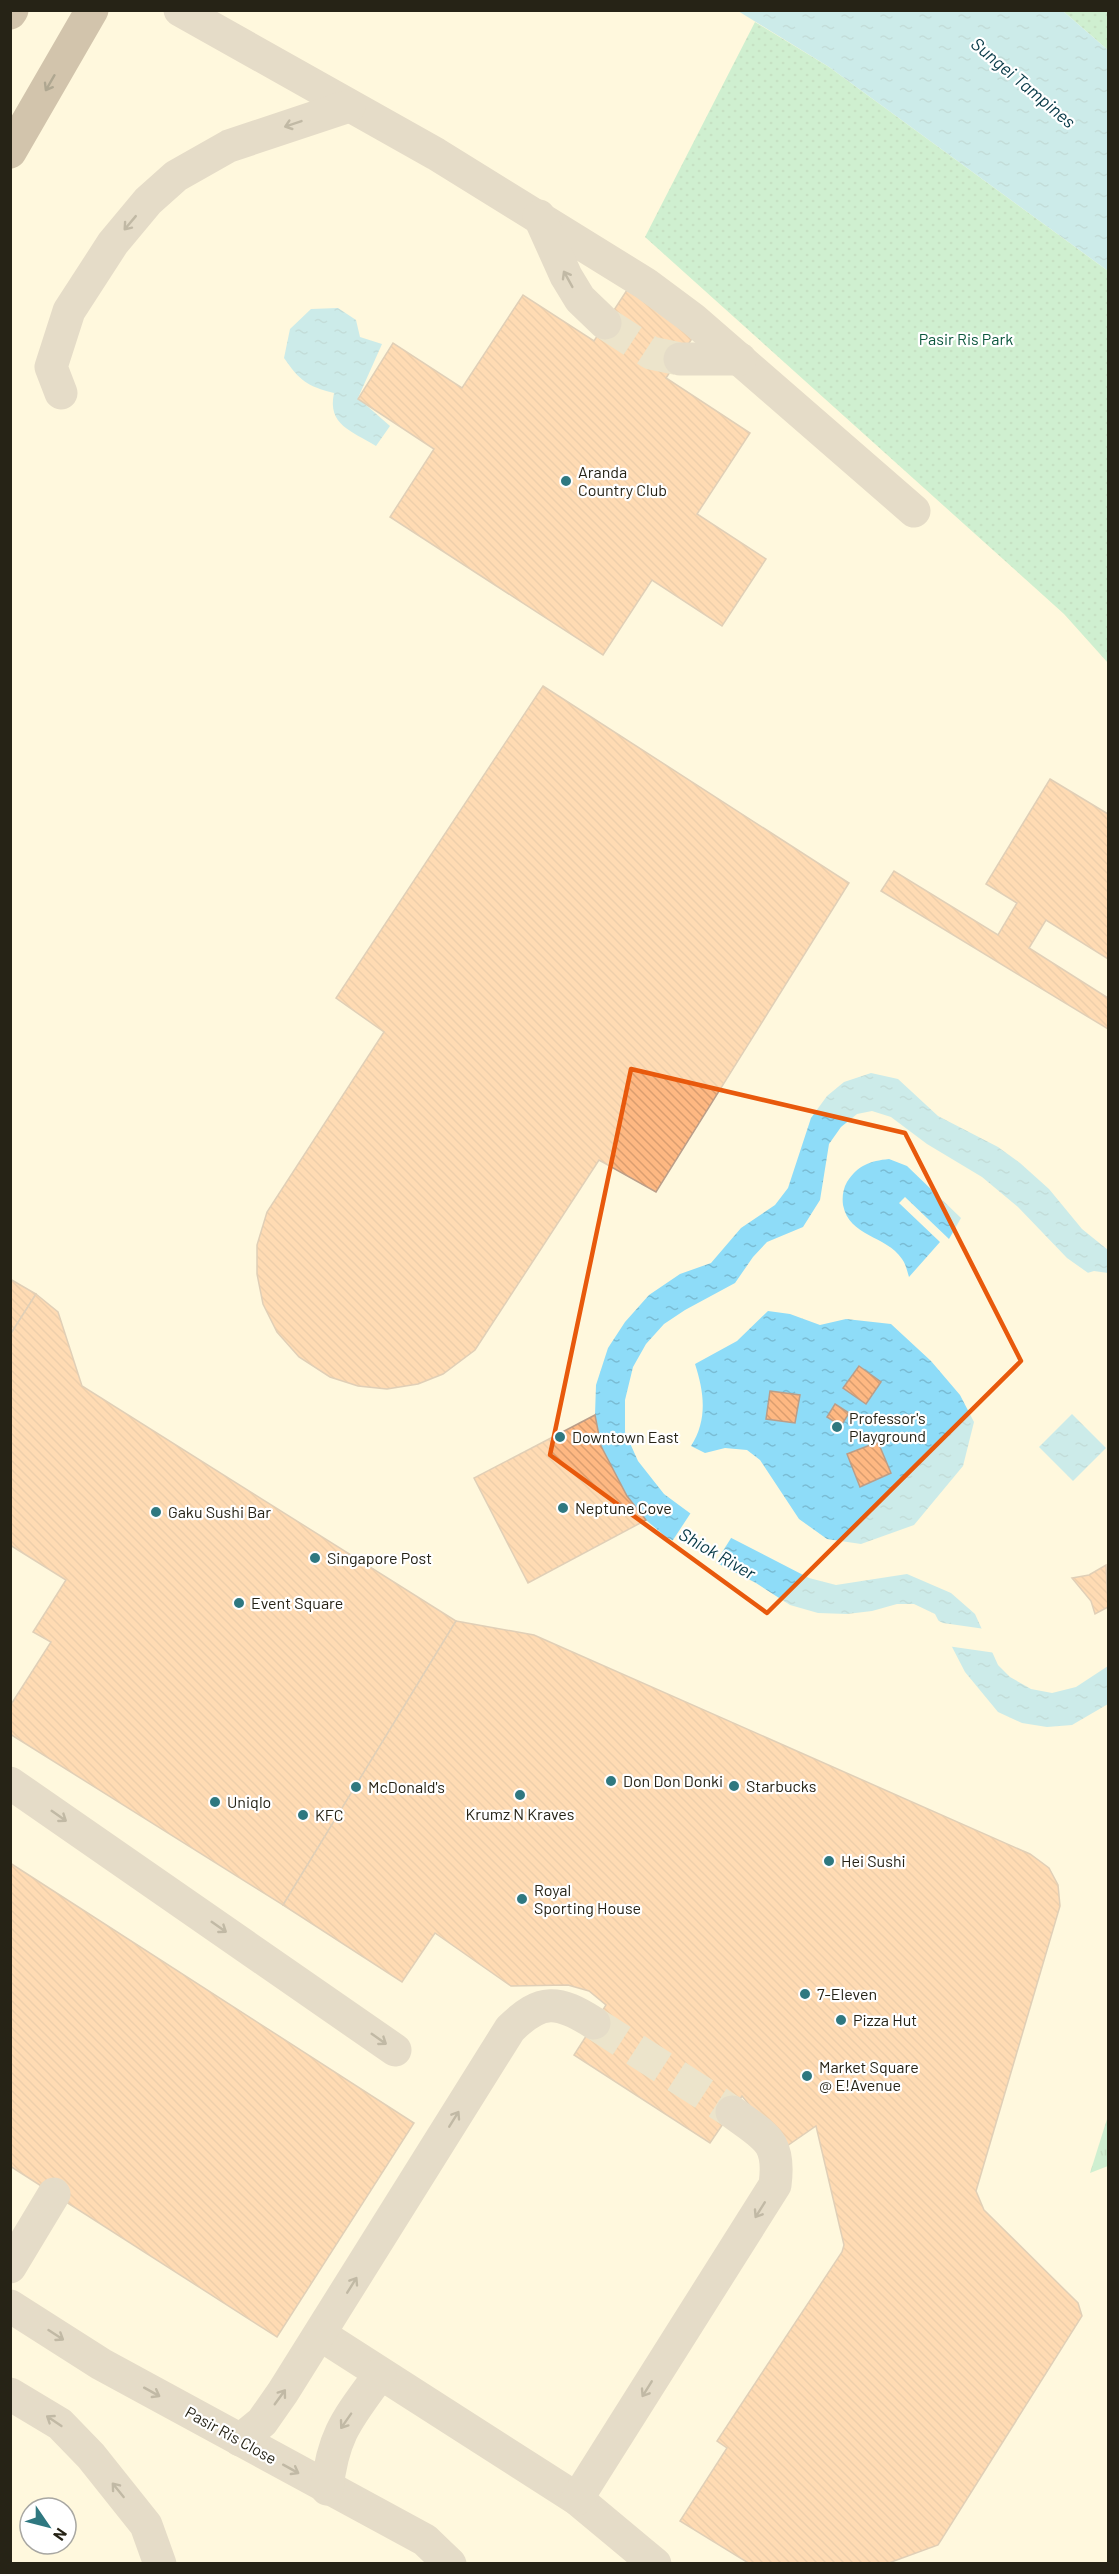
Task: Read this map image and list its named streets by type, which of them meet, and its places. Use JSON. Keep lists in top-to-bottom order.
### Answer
{
  "streets": {
    "street": ["Pasir Ris Close"]
  },
  "water": ["Sungei Tampines", "Shiok River"],
  "parks": ["Pasir Ris Park"],
  "places": [
    "Aranda Country Club",
    "Professor's Playground",
    "Downtown East",
    "Neptune Cove",
    "Gaku Sushi Bar",
    "Singapore Post",
    "Event Square",
    "Don Don Donki",
    "Starbucks",
    "McDonald's",
    "Krumz N Kraves",
    "Uniqlo",
    "KFC",
    "Hei Sushi",
    "Royal Sporting House",
    "7-Eleven",
    "Pizza Hut",
    "Market Square @ E!Avenue"
  ],
  "north": "bottom right"
}
